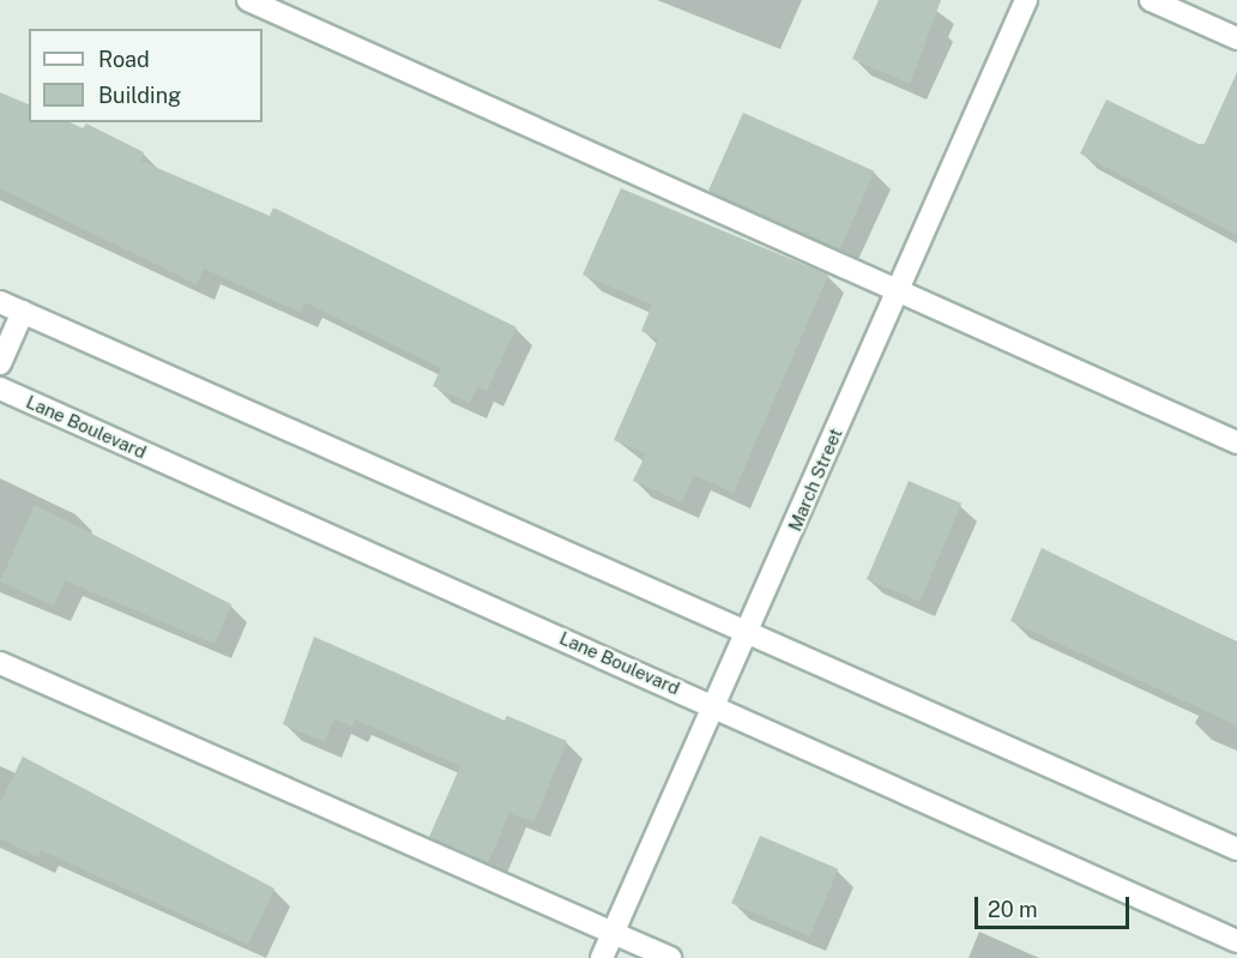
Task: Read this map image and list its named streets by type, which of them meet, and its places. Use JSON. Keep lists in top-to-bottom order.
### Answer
{
  "streets": {
    "street": ["Lane Boulevard", "March Street"]
  },
  "crossings": [
    ["Lane Boulevard", "March Street"]
  ],
  "legend": ["Road", "Building"],
  "scale_bar": "20 m"
}
